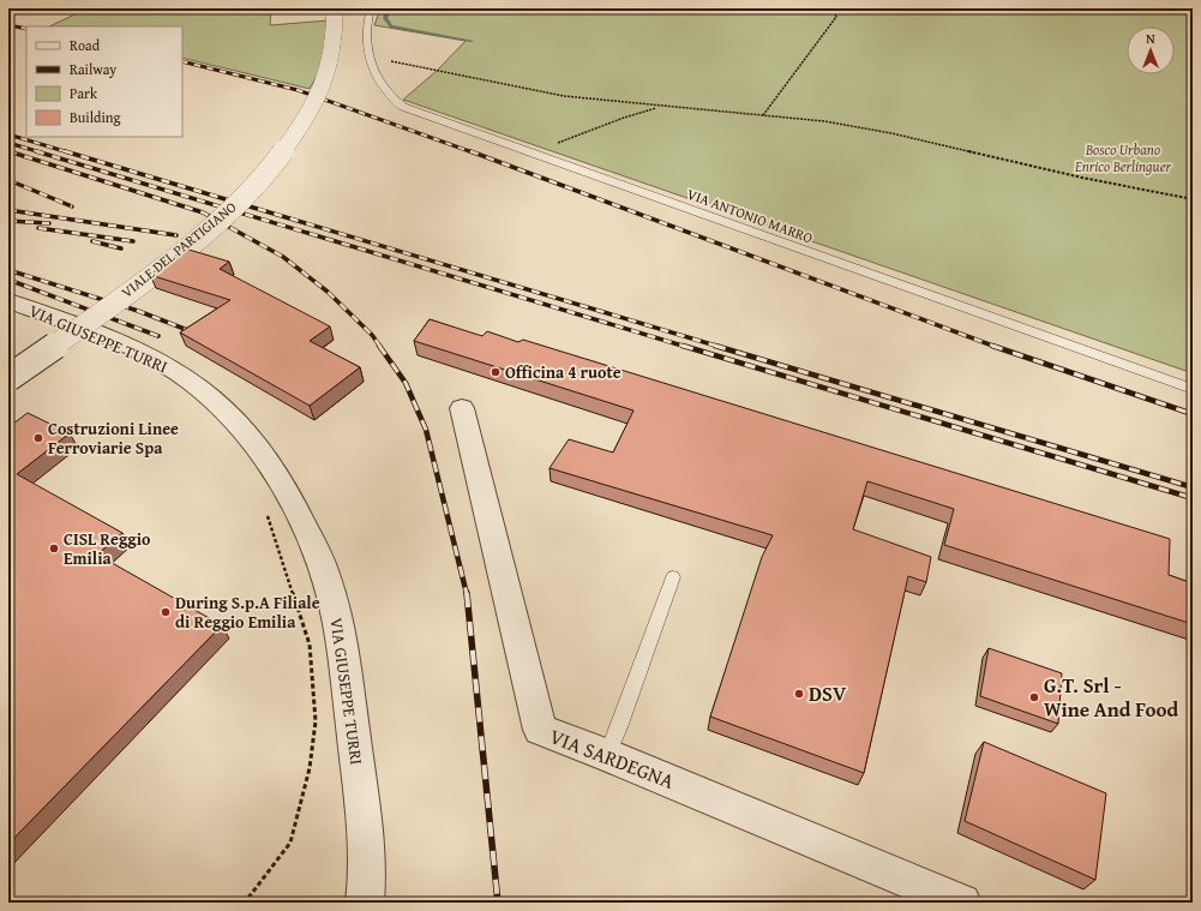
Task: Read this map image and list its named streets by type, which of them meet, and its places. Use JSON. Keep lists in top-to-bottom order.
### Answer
{
  "streets": {
    "street": ["VIALE DEL PARTIGIANO", "VIA GIUSEPPE TURRI", "VIA SARDEGNA"],
    "lane": ["VIA ANTONIO MARRO"]
  },
  "parks": ["Bosco Urbano Enrico Berlinguer"],
  "places": [
    "Officina 4 ruote",
    "Costruzioni Linee Ferroviarie Spa",
    "CISL Reggio Emilia",
    "During S.p.A Filiale di Reggio Emilia",
    "DSV",
    "G.T. Srl - Wine And Food"
  ],
  "legend": [
    "Road",
    "Railway",
    "Park",
    "Building"
  ],
  "north": "top"
}
